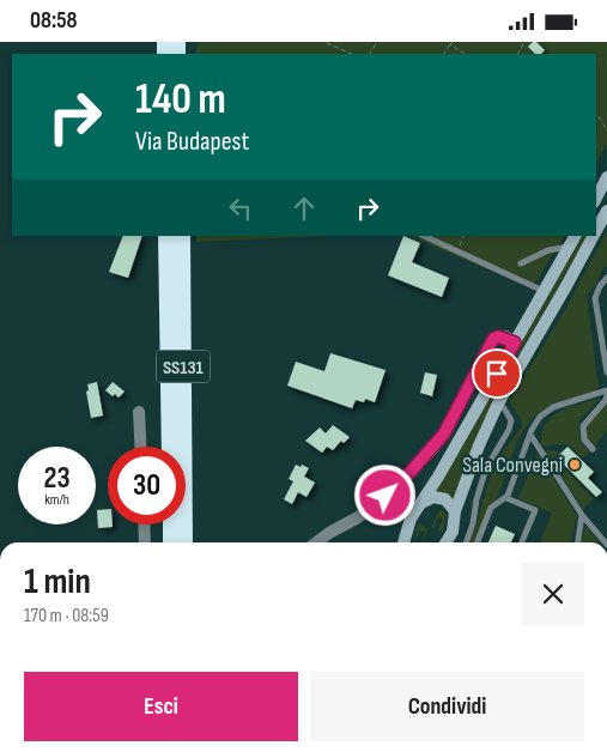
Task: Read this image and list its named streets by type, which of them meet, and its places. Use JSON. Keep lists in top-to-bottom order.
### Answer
{
  "streets": {
    "highway": ["SS131"]
  },
  "places": ["Sala Convegni"],
  "page": {
    "status": "08:58",
    "turn": ["140 m", "Via Budapest"],
    "speed": "23 km/h",
    "limit": "30",
    "heading": ["1 min", "170 m · 08:59"],
    "buttons": ["Esci", "Condividi"]
  }
}
